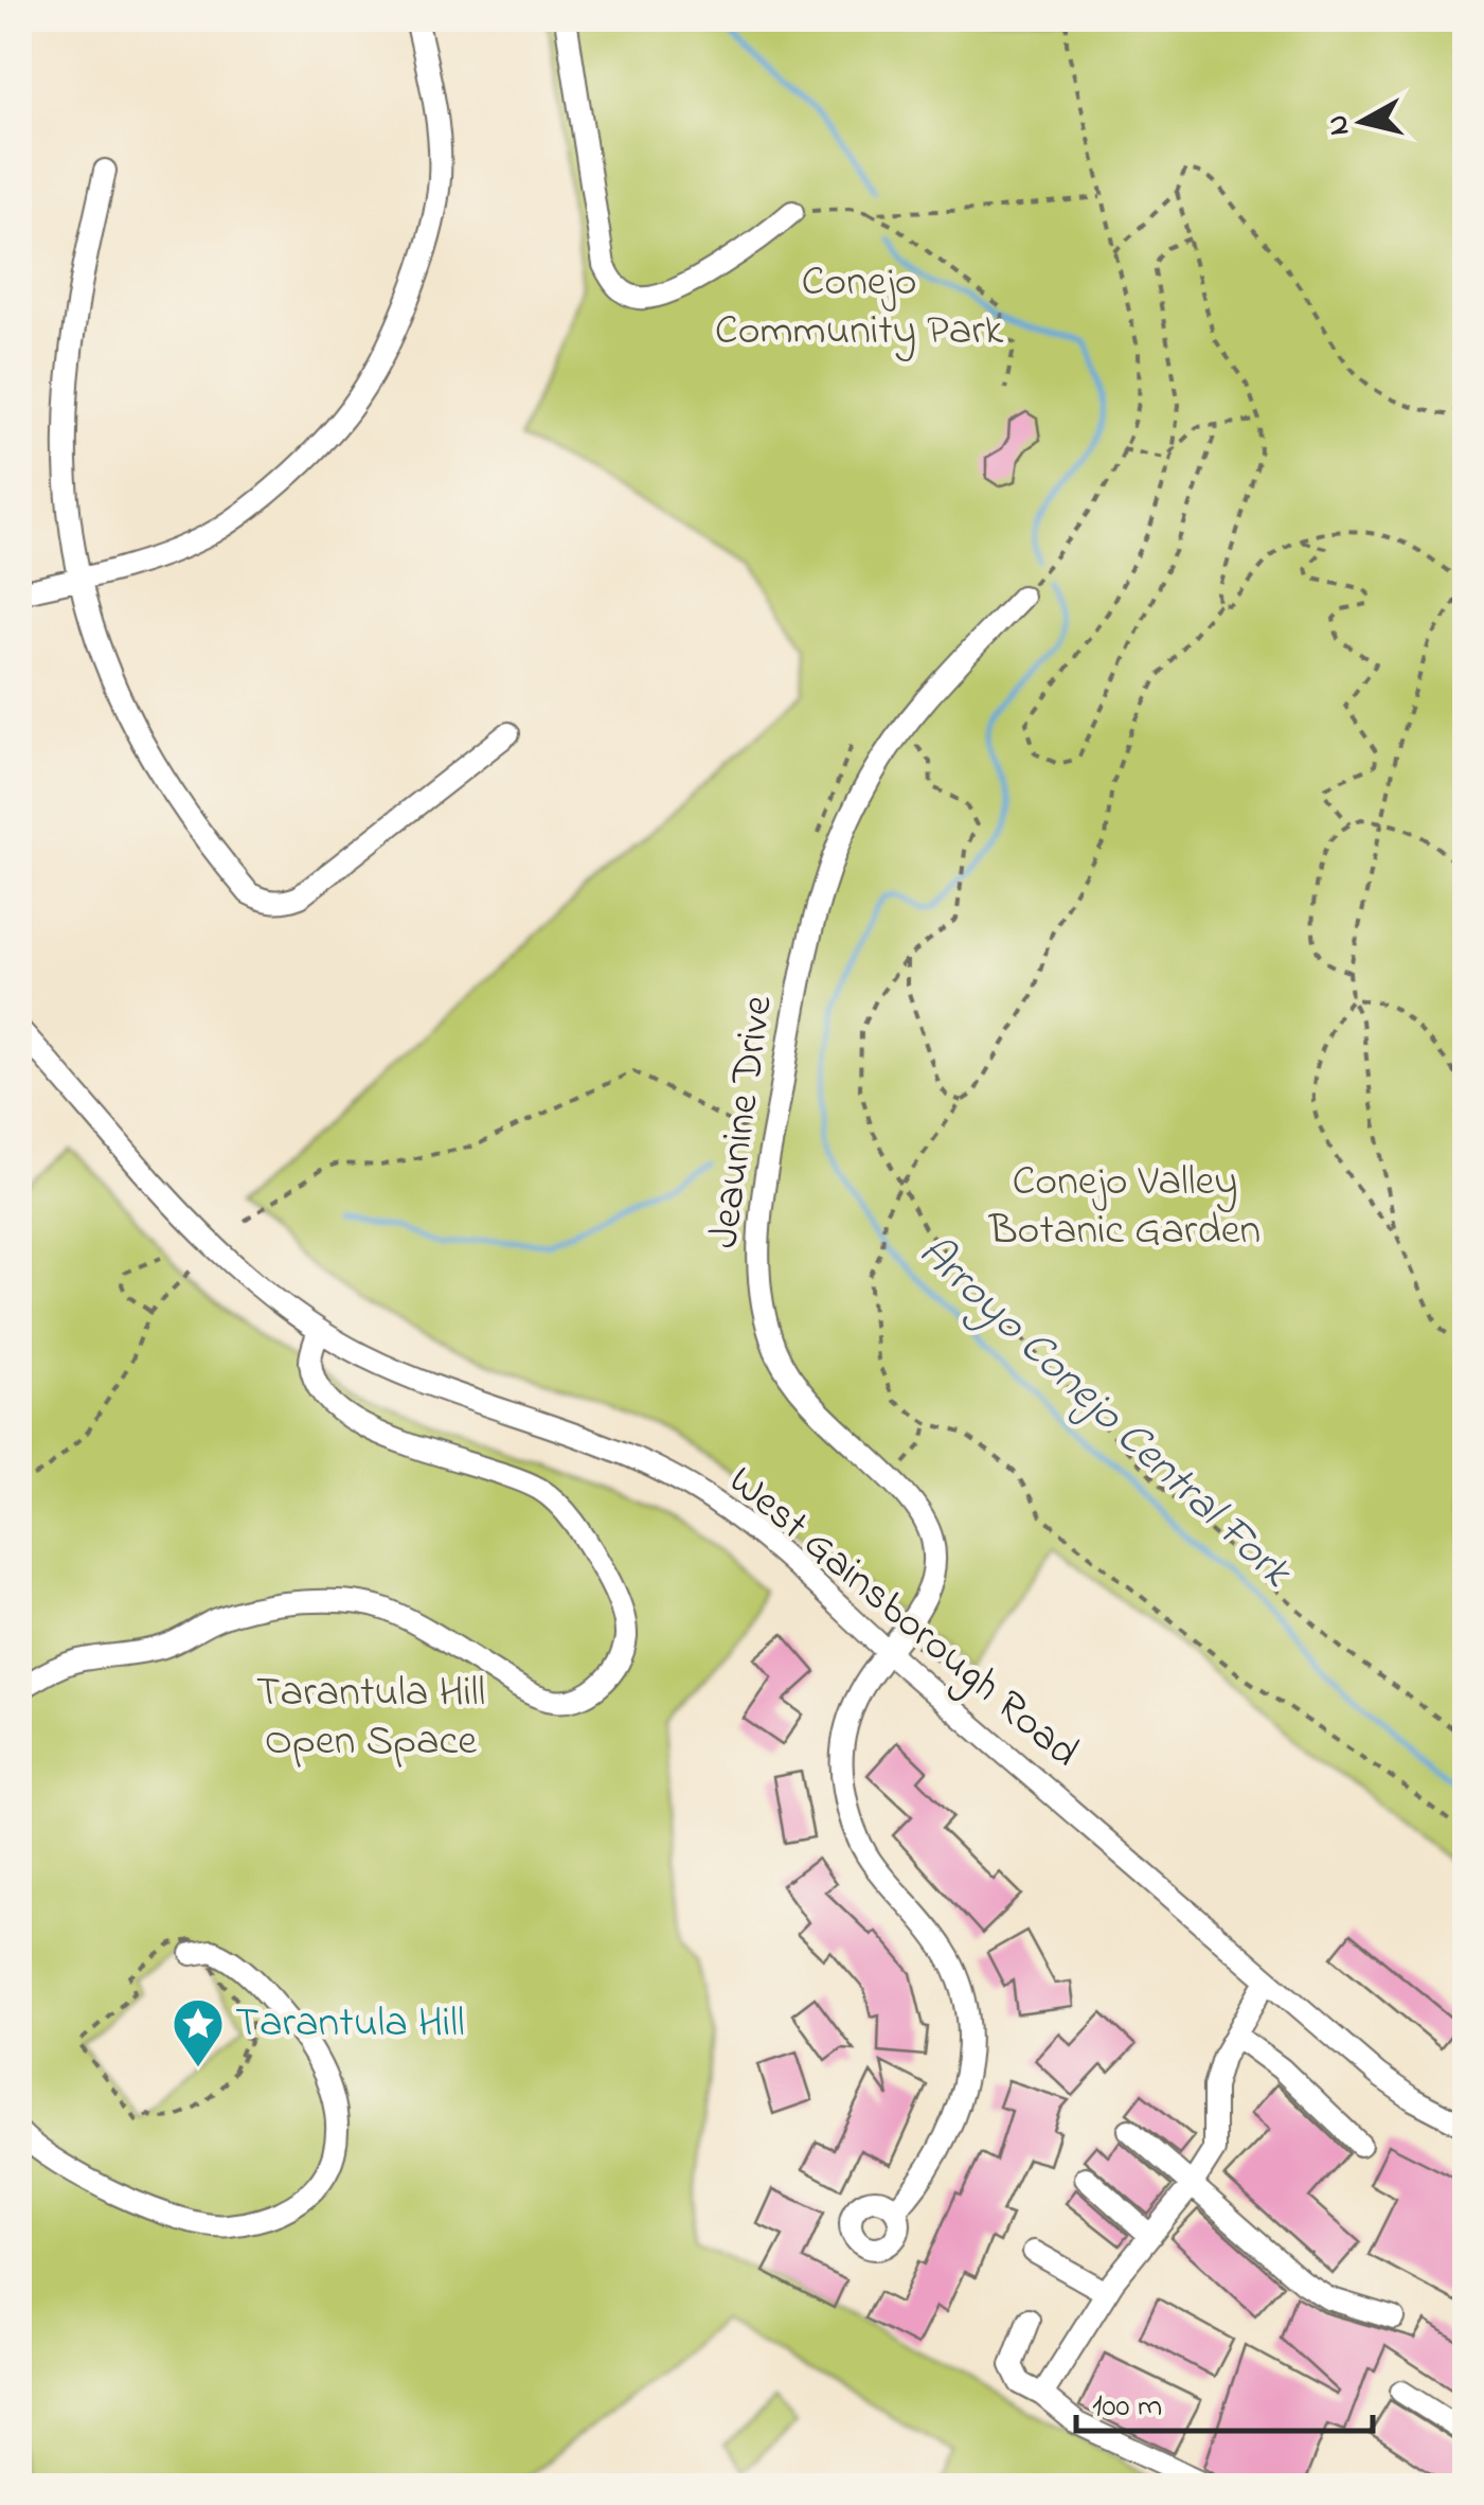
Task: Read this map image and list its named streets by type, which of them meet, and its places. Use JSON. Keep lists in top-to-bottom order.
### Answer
{
  "streets": {
    "street": ["Jeaunine Drive", "West Gainsborough Road"]
  },
  "crossings": [
    ["Jeaunine Drive", "West Gainsborough Road"]
  ],
  "water": ["Arroyo Conejo Central Fork"],
  "parks": ["Conejo Community Park", "Conejo Valley Botanic Garden", "Tarantula Hill Open Space"],
  "places": {
    "place": ["Tarantula Hill"]
  },
  "scale_bar": "100 m",
  "north": "left"
}
